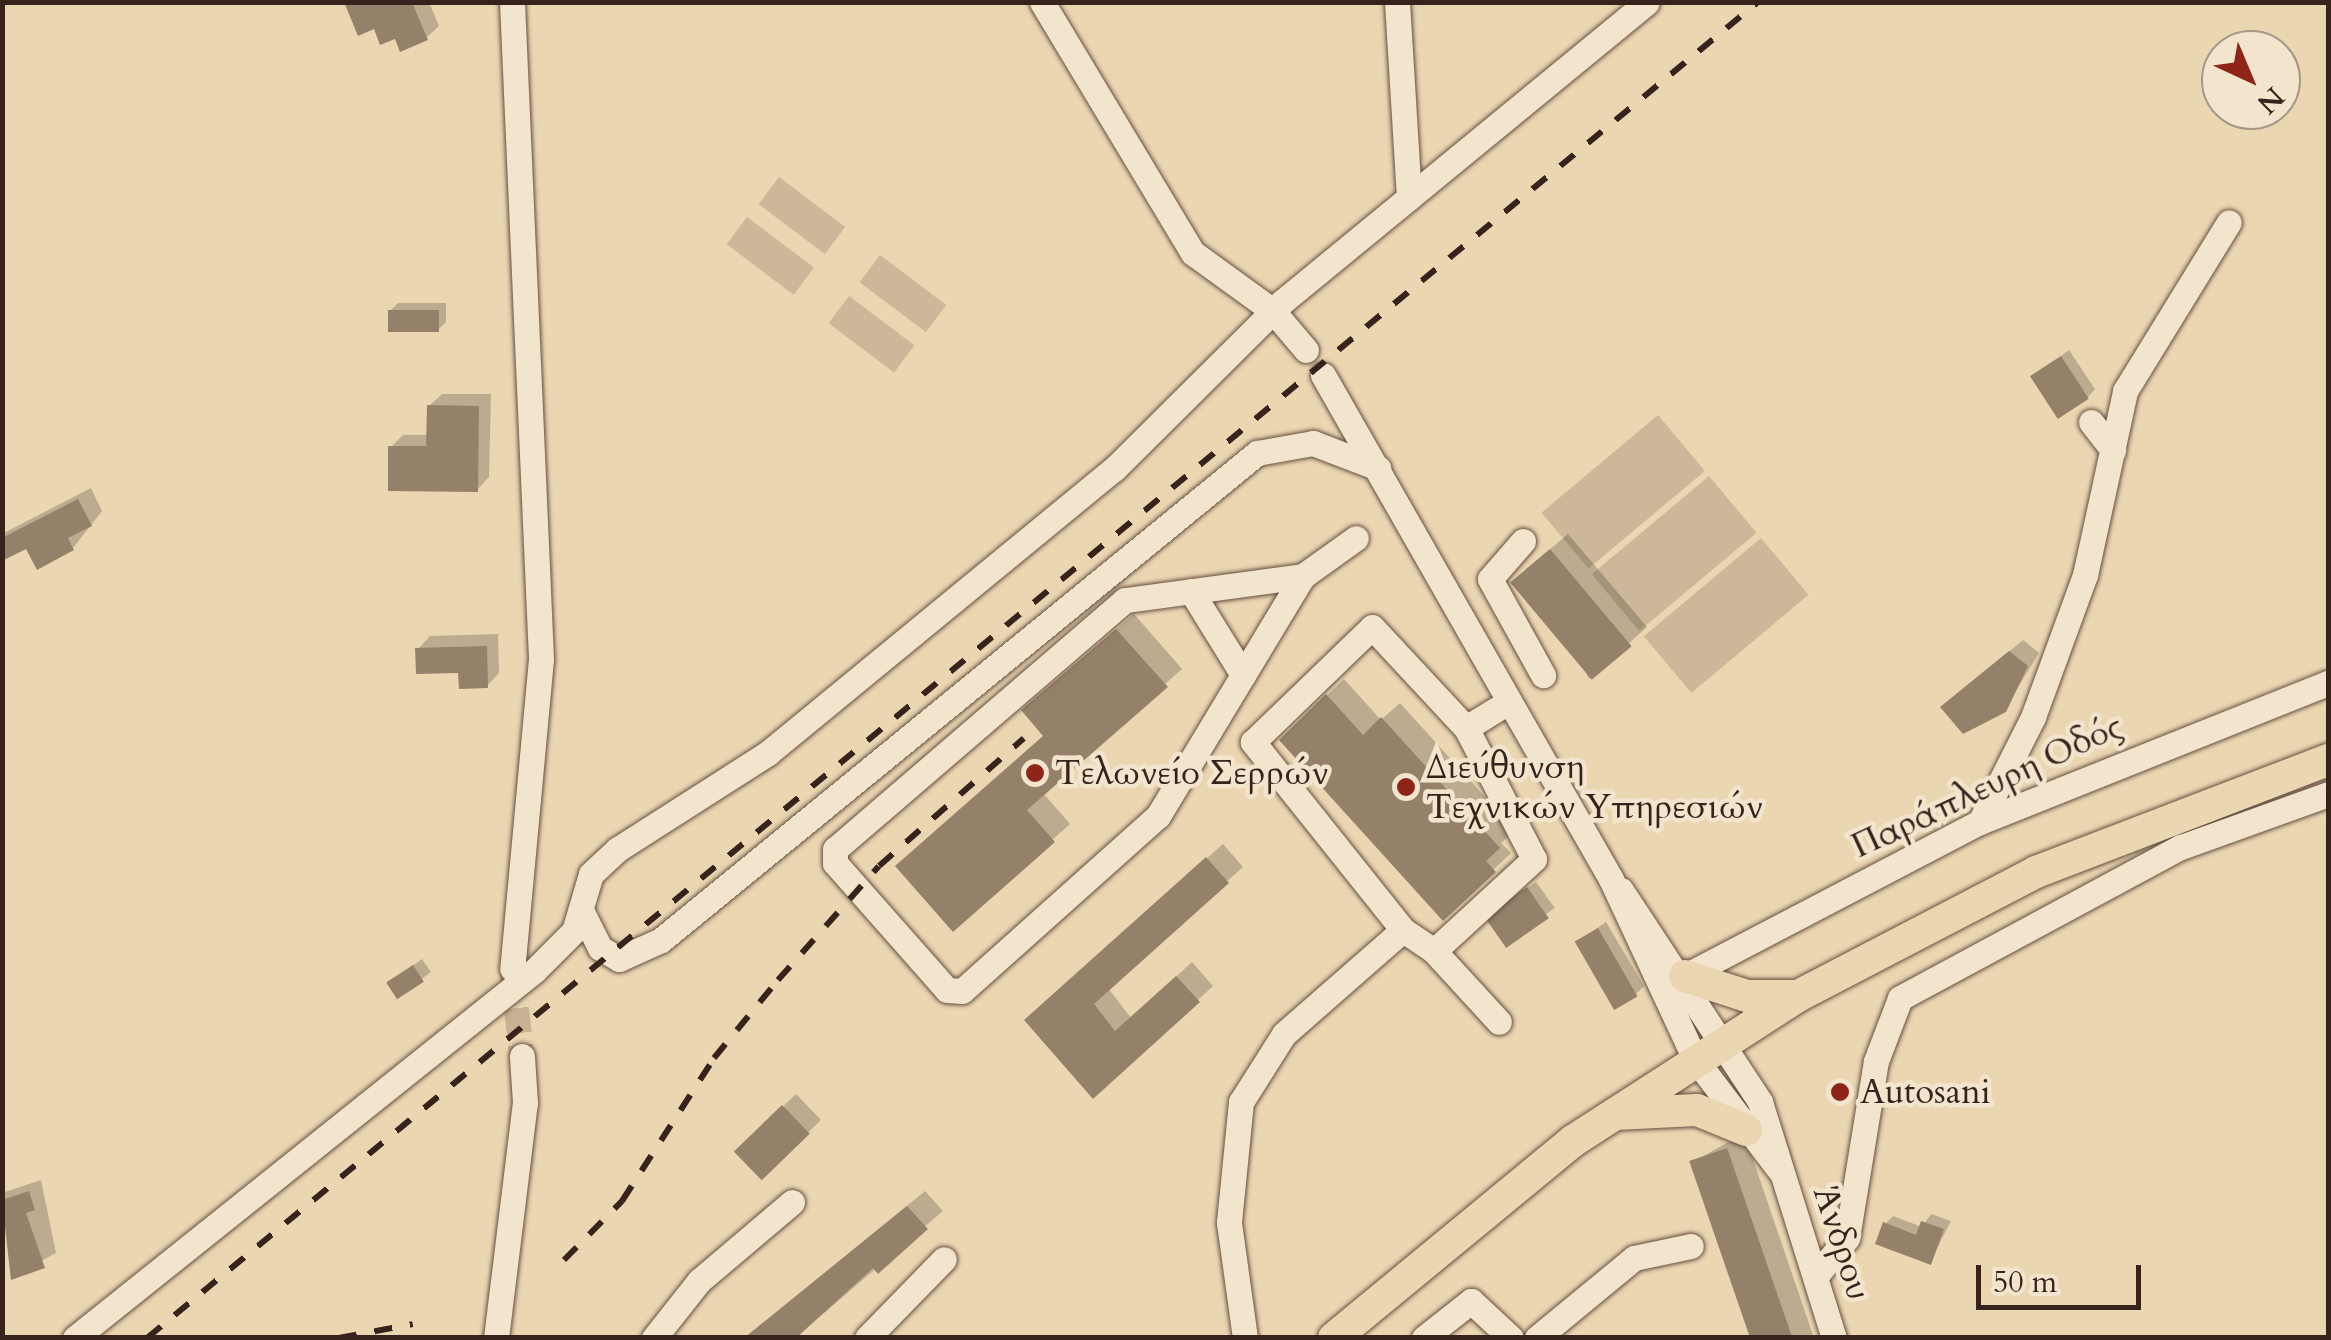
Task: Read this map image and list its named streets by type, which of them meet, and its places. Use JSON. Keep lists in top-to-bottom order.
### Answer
{
  "streets": {
    "street": ["Παράπλευρη Οδός", "Άνδρου"]
  },
  "places": ["Τελωνείο Σερρών", "Διεύθυνση Τεχνικών Υπηρεσιών", "Autosani"],
  "scale_bar": "50 m",
  "north": "bottom right"
}
